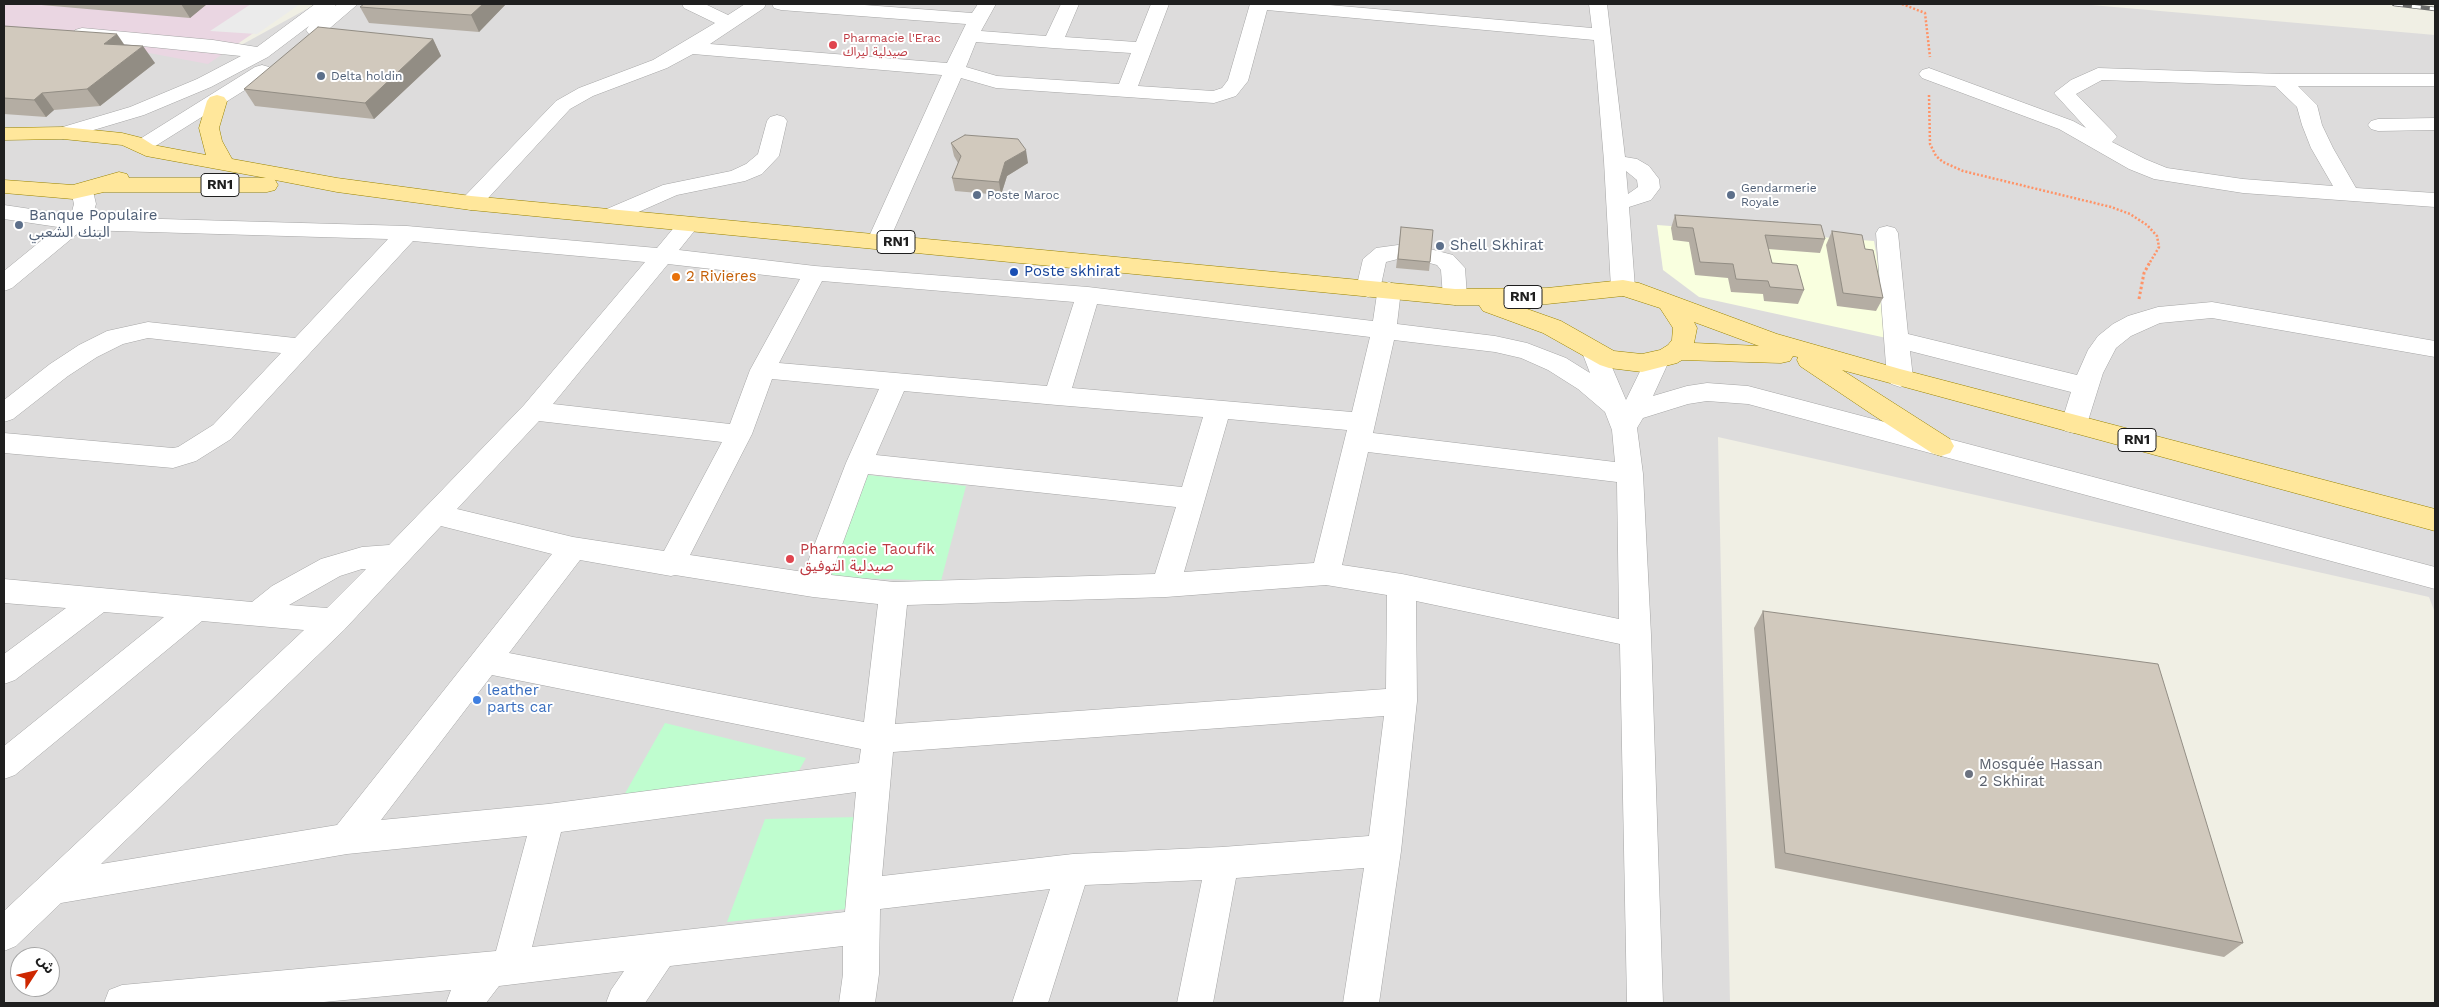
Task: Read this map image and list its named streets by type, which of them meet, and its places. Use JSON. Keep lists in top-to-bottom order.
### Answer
{
  "streets": {
    "main road": ["RN1"]
  },
  "places": [
    "Pharmacie l'Erac صيدلية ليراك",
    "Delta holdin",
    "Poste Maroc",
    "Gendarmerie Royale",
    "Banque Populaire البنك الشعبي",
    "Shell Skhirat",
    "Poste skhirat",
    "2 Rivieres",
    "Pharmacie Taoufik صيدلية التوفيق",
    "leather parts car",
    "Mosquée Hassan 2 Skhirat"
  ],
  "north": "top right"
}
